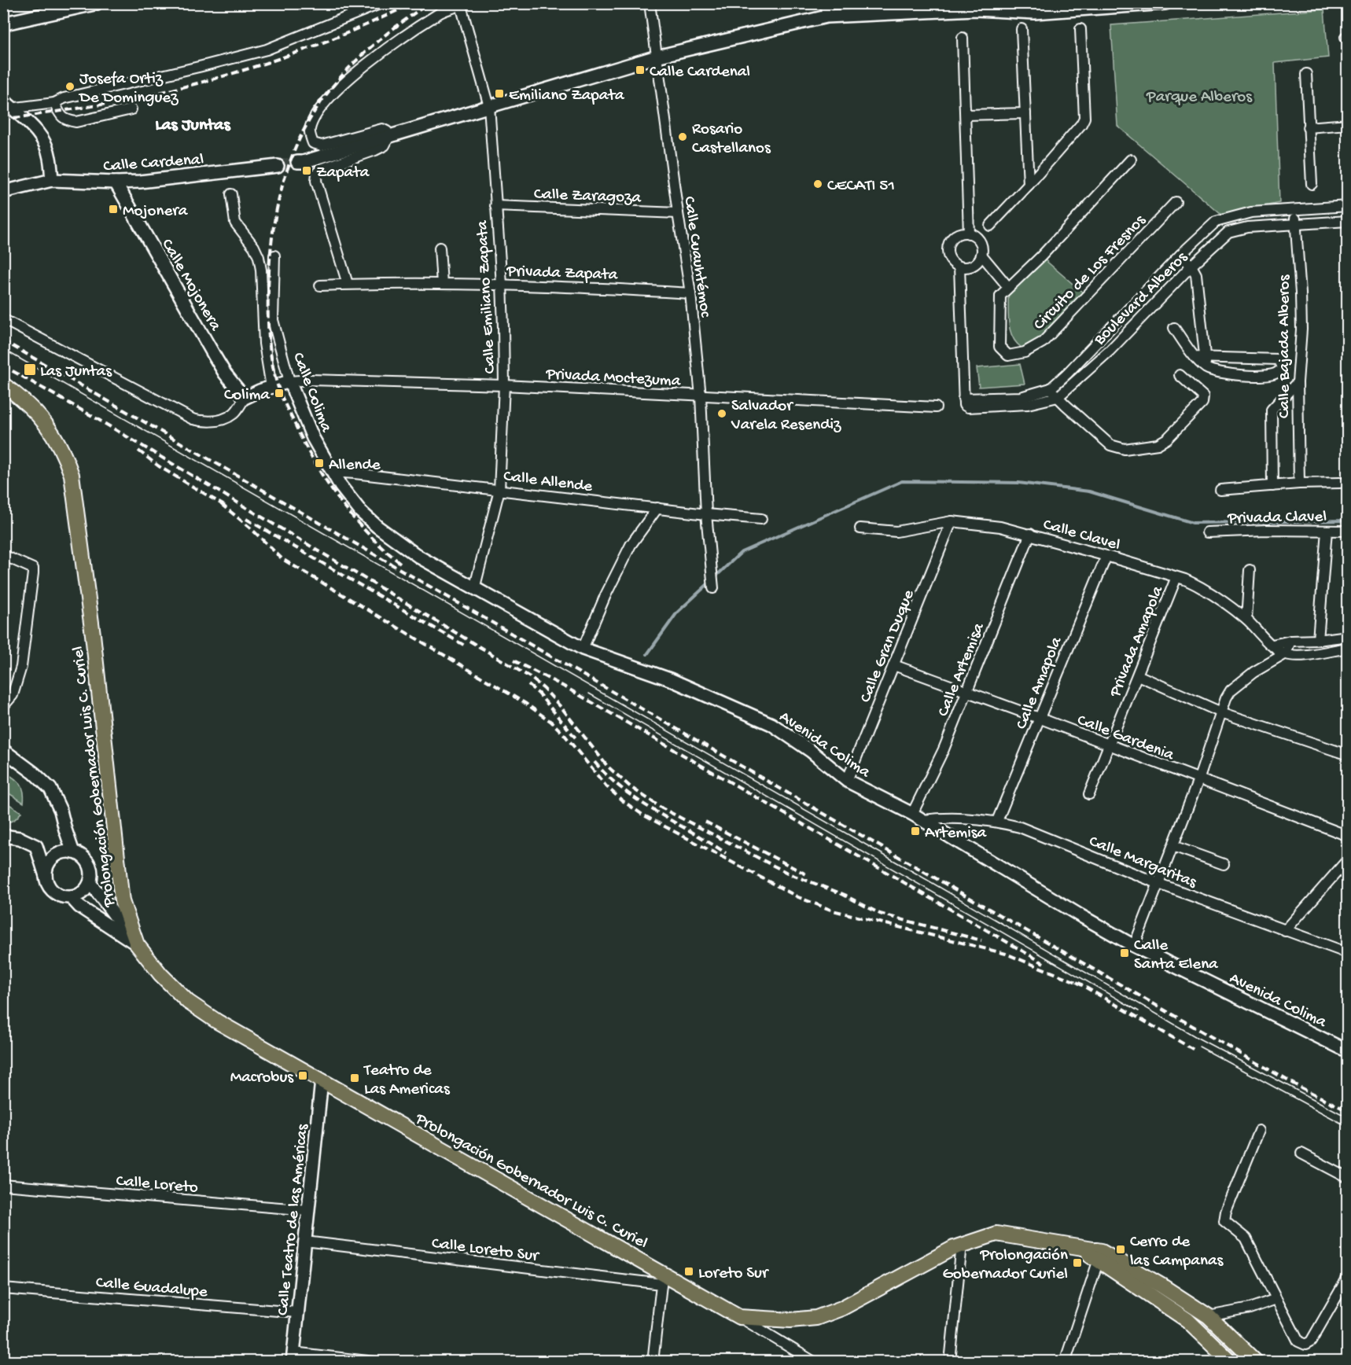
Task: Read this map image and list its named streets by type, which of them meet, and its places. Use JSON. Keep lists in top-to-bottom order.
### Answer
{
  "streets": {
    "main road": ["Prolongación Gobernador Luis C. Curiel"],
    "street": [
      "Calle Cardenal",
      "Calle Zaragoza",
      "Calle Cuauhtémoc",
      "Privada Zapata",
      "Circuito de Los Fresnos",
      "Calle Mojonera",
      "Calle Emiliano Zapata",
      "Boulevard Alberos",
      "Calle Bajada Alberos",
      "Privada Moctezuma",
      "Calle Colima",
      "Calle Allende",
      "Privada Clavel",
      "Calle Clavel",
      "Privada Amapola",
      "Calle Gran Duque",
      "Calle Artemisa",
      "Calle Amapola",
      "Calle Gardenia",
      "Avenida Colima",
      "Calle Margaritas",
      "Calle Loreto",
      "Calle Teatro de las Américas",
      "Calle Loreto Sur",
      "Calle Guadalupe"
    ]
  },
  "crossings": [
    ["Calle Cardenal", "Calle Mojonera"],
    ["Calle Zaragoza", "Calle Cuauhtémoc"],
    ["Calle Zaragoza", "Calle Emiliano Zapata"],
    ["Calle Cuauhtémoc", "Privada Zapata"],
    ["Calle Cuauhtémoc", "Privada Moctezuma"],
    ["Calle Cuauhtémoc", "Calle Allende"],
    ["Privada Zapata", "Calle Emiliano Zapata"],
    ["Calle Emiliano Zapata", "Privada Moctezuma"],
    ["Calle Emiliano Zapata", "Calle Colima"],
    ["Calle Emiliano Zapata", "Calle Allende"],
    ["Calle Emiliano Zapata", "Avenida Colima"],
    ["Boulevard Alberos", "Calle Bajada Alberos"],
    ["Privada Moctezuma", "Calle Colima"],
    ["Calle Colima", "Calle Allende"],
    ["Calle Colima", "Avenida Colima"],
    ["Calle Clavel", "Privada Amapola"],
    ["Calle Clavel", "Calle Gran Duque"],
    ["Calle Clavel", "Calle Artemisa"],
    ["Calle Clavel", "Calle Amapola"],
    ["Privada Amapola", "Calle Gardenia"],
    ["Calle Gran Duque", "Calle Gardenia"],
    ["Calle Gran Duque", "Avenida Colima"],
    ["Calle Artemisa", "Calle Gardenia"],
    ["Calle Artemisa", "Avenida Colima"],
    ["Calle Amapola", "Calle Gardenia"],
    ["Calle Amapola", "Calle Margaritas"],
    ["Avenida Colima", "Calle Margaritas"],
    ["Prolongación Gobernador Luis C. Curiel", "Calle Teatro de las Américas"],
    ["Prolongación Gobernador Luis C. Curiel", "Calle Loreto Sur"],
    ["Calle Loreto", "Calle Teatro de las Américas"],
    ["Calle Teatro de las Américas", "Calle Loreto Sur"],
    ["Calle Teatro de las Américas", "Calle Guadalupe"]
  ],
  "districts": ["Las Juntas"],
  "parks": ["Parque Alberos"],
  "places": {
    "transit": [
      "Calle Cardenal",
      "Emiliano Zapata",
      "Zapata",
      "Mojonera",
      "Las Juntas",
      "Colima",
      "Allende",
      "Artemisa",
      "Calle Santa Elena",
      "Macrobus",
      "Teatro de Las Americas",
      "Cerro de las Campanas",
      "Prolongación Gobernador Curiel",
      "Loreto Sur"
    ],
    "other": [
      "Josefa Ortiz De Dominguez",
      "Rosario Castellanos",
      "CECATI 51",
      "Salvador Varela Resendiz"
    ]
  }
}
